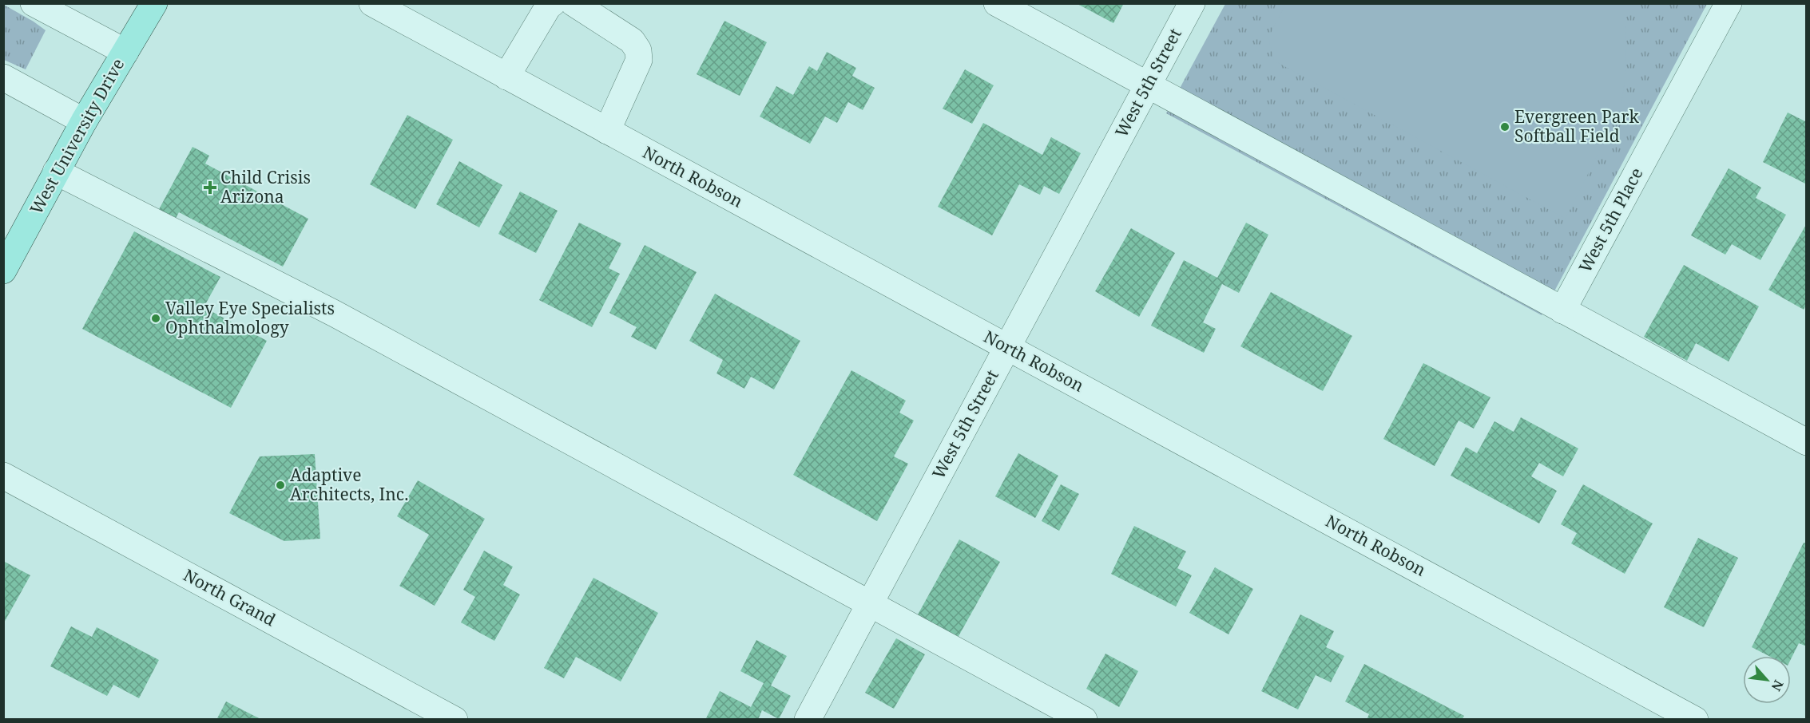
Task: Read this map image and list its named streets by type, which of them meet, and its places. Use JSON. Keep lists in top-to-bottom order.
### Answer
{
  "streets": {
    "main road": ["West University Drive"],
    "street": [
      "West 5th Street",
      "North Robson",
      "West 5th Place",
      "North Grand"
    ]
  },
  "crossings": [
    ["West 5th Street", "North Robson"]
  ],
  "places": {
    "other": ["Evergreen Park Softball Field", "Valley Eye Specialists Ophthalmology", "Adaptive Architects, Inc."],
    "health": ["Child Crisis Arizona"]
  },
  "north": "bottom right"
}
